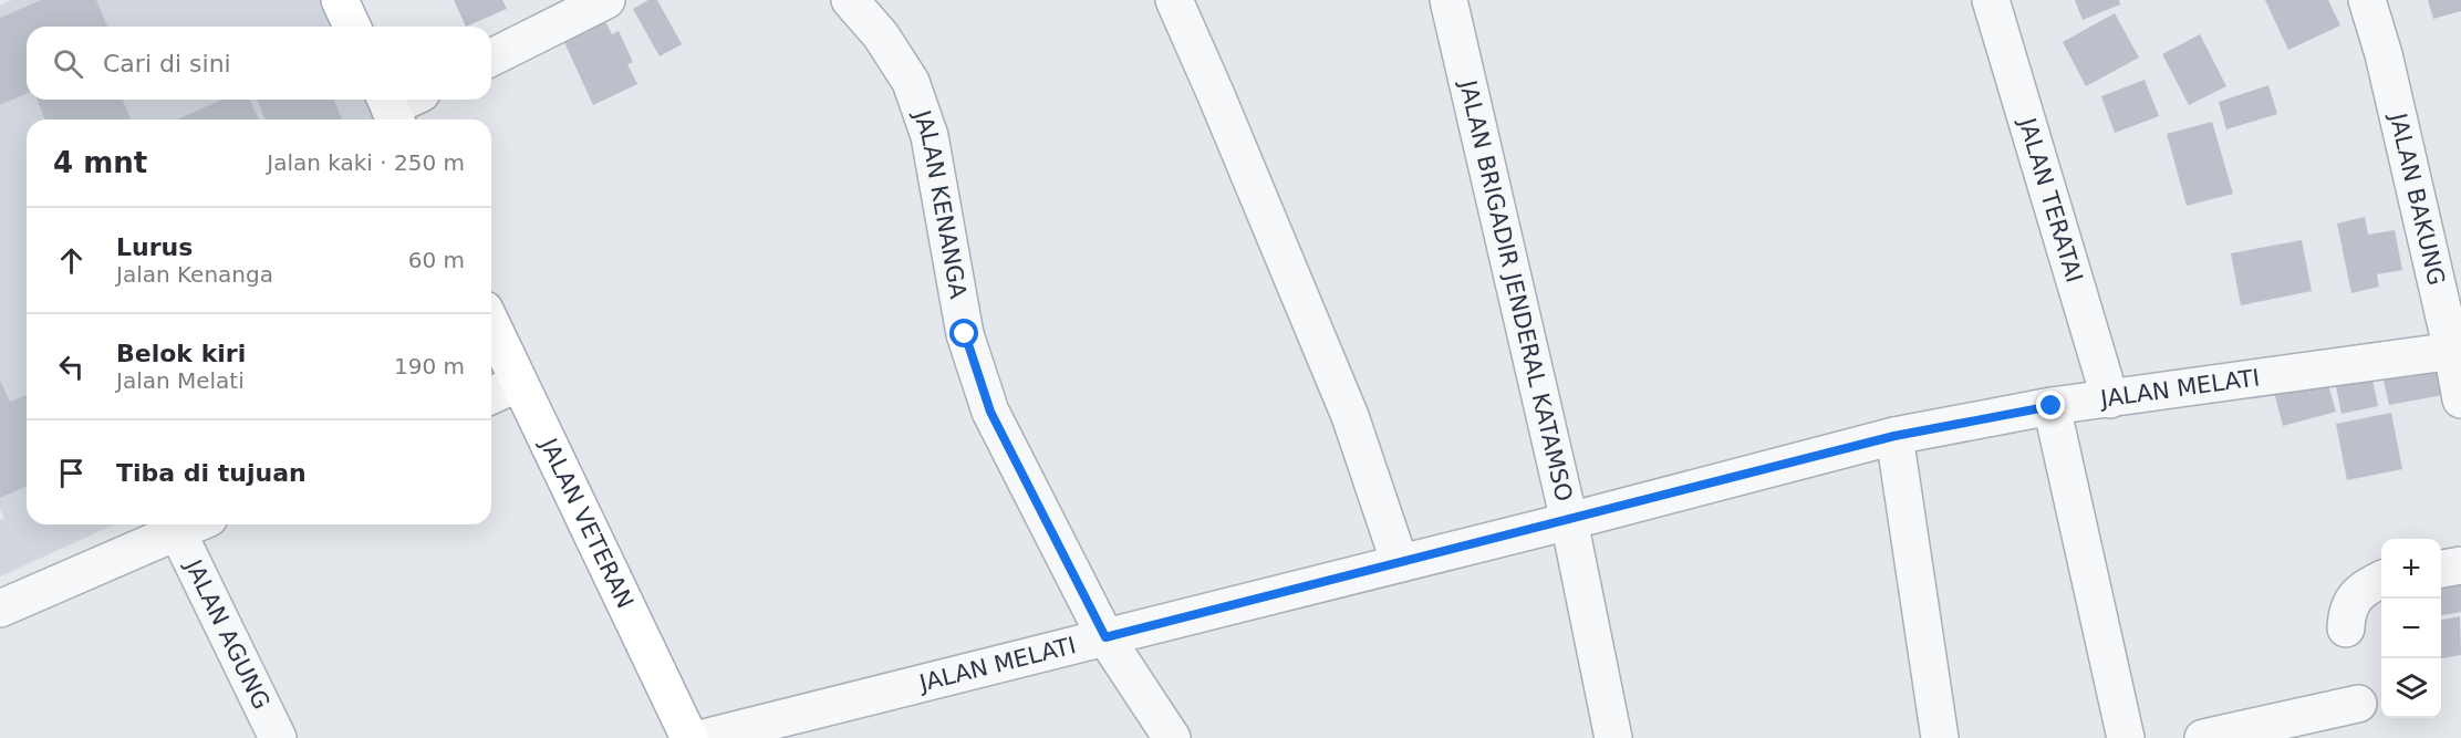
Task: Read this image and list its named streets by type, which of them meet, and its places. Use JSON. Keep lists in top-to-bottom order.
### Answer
{
  "streets": {
    "main road": ["JALAN VETERAN"],
    "street": [
      "JALAN BAKUNG",
      "JALAN TERATAI",
      "JALAN KENANGA",
      "JALAN BRIGADIR JENDERAL KATAMSO",
      "JALAN MELATI",
      "JALAN AGUNG"
    ]
  },
  "crossings": [
    ["JALAN BAKUNG", "JALAN MELATI"],
    ["JALAN TERATAI", "JALAN MELATI"],
    ["JALAN KENANGA", "JALAN MELATI"],
    ["JALAN BRIGADIR JENDERAL KATAMSO", "JALAN MELATI"]
  ],
  "page": {
    "search": "Cari di sini",
    "heading": ["4 mnt", "Jalan kaki · 250 m"],
    "list": [
      ["Lurus", "Jalan Kenanga", "60 m"],
      ["Belok kiri", "Jalan Melati", "190 m"],
      "Tiba di tujuan"
    ],
    "map_buttons": ["+", "−"]
  }
}
